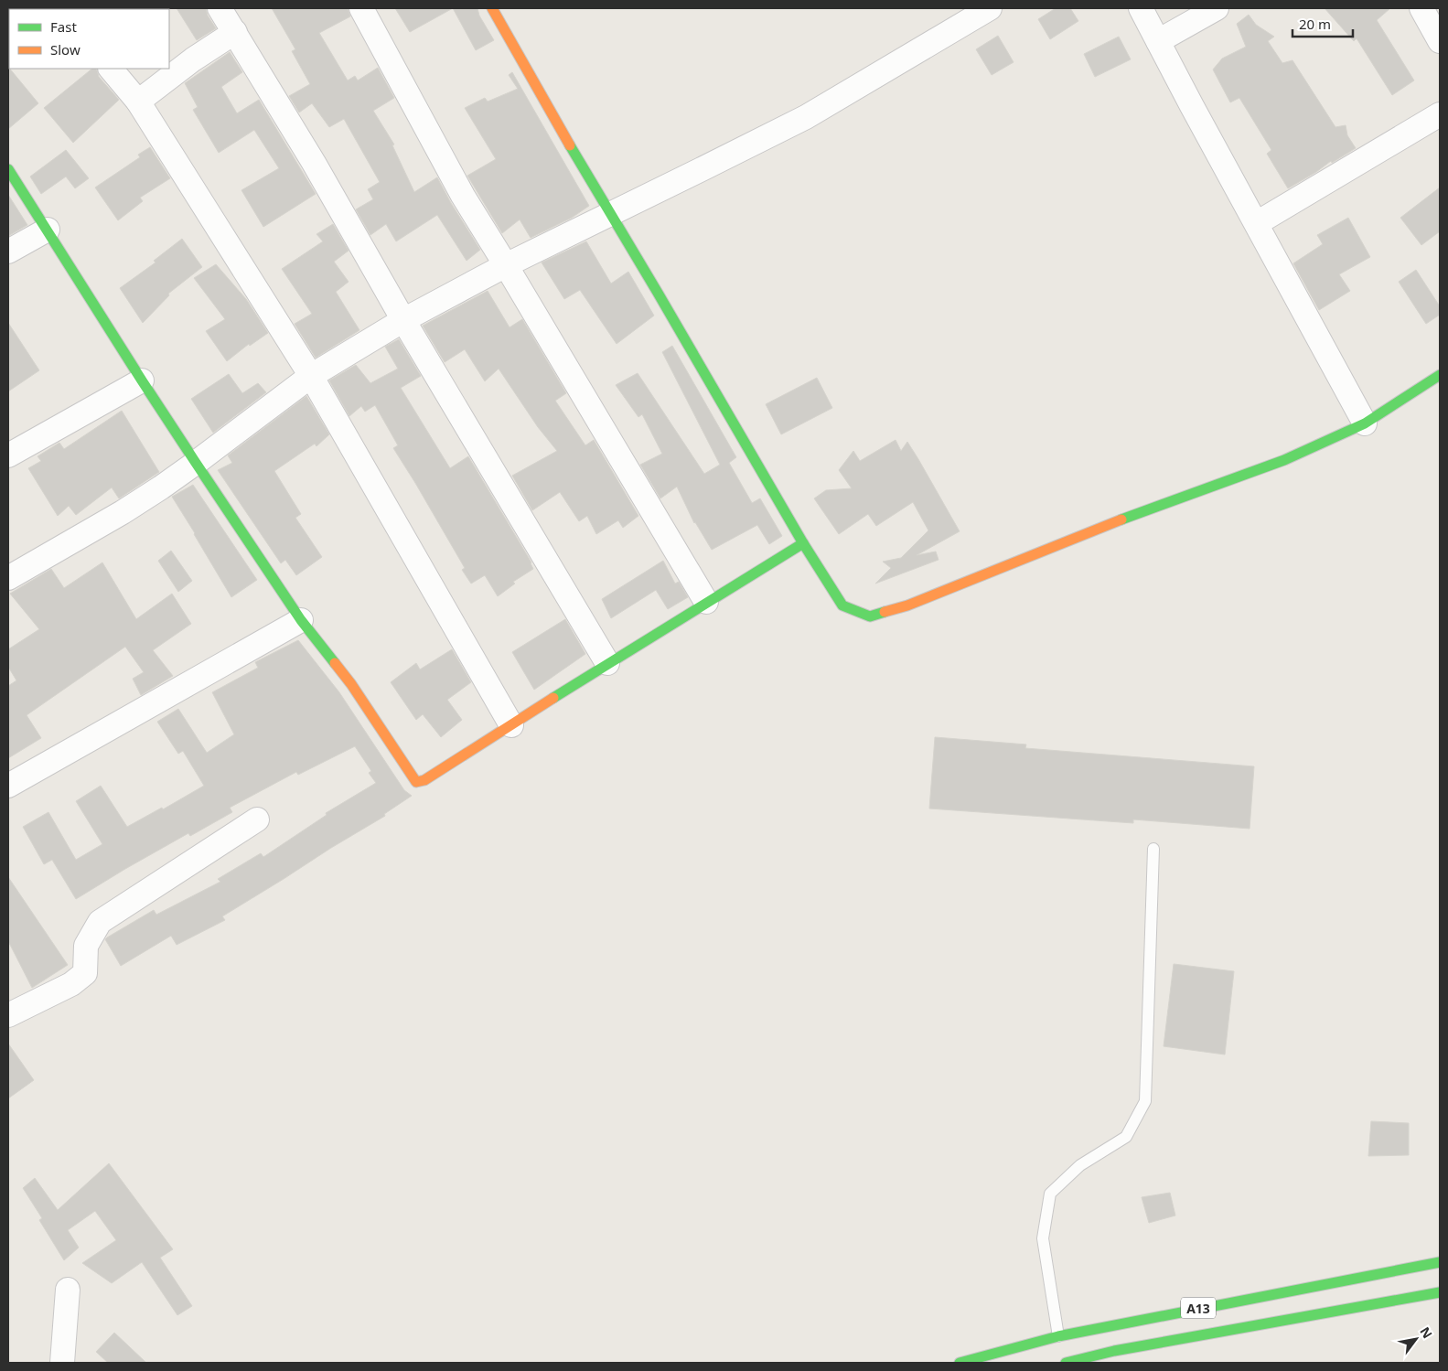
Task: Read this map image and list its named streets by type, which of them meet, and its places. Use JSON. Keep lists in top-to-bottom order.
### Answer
{
  "streets": {
    "main road": ["A13"]
  },
  "legend": ["Fast", "Slow"],
  "scale_bar": "20 m",
  "north": "top right"
}
